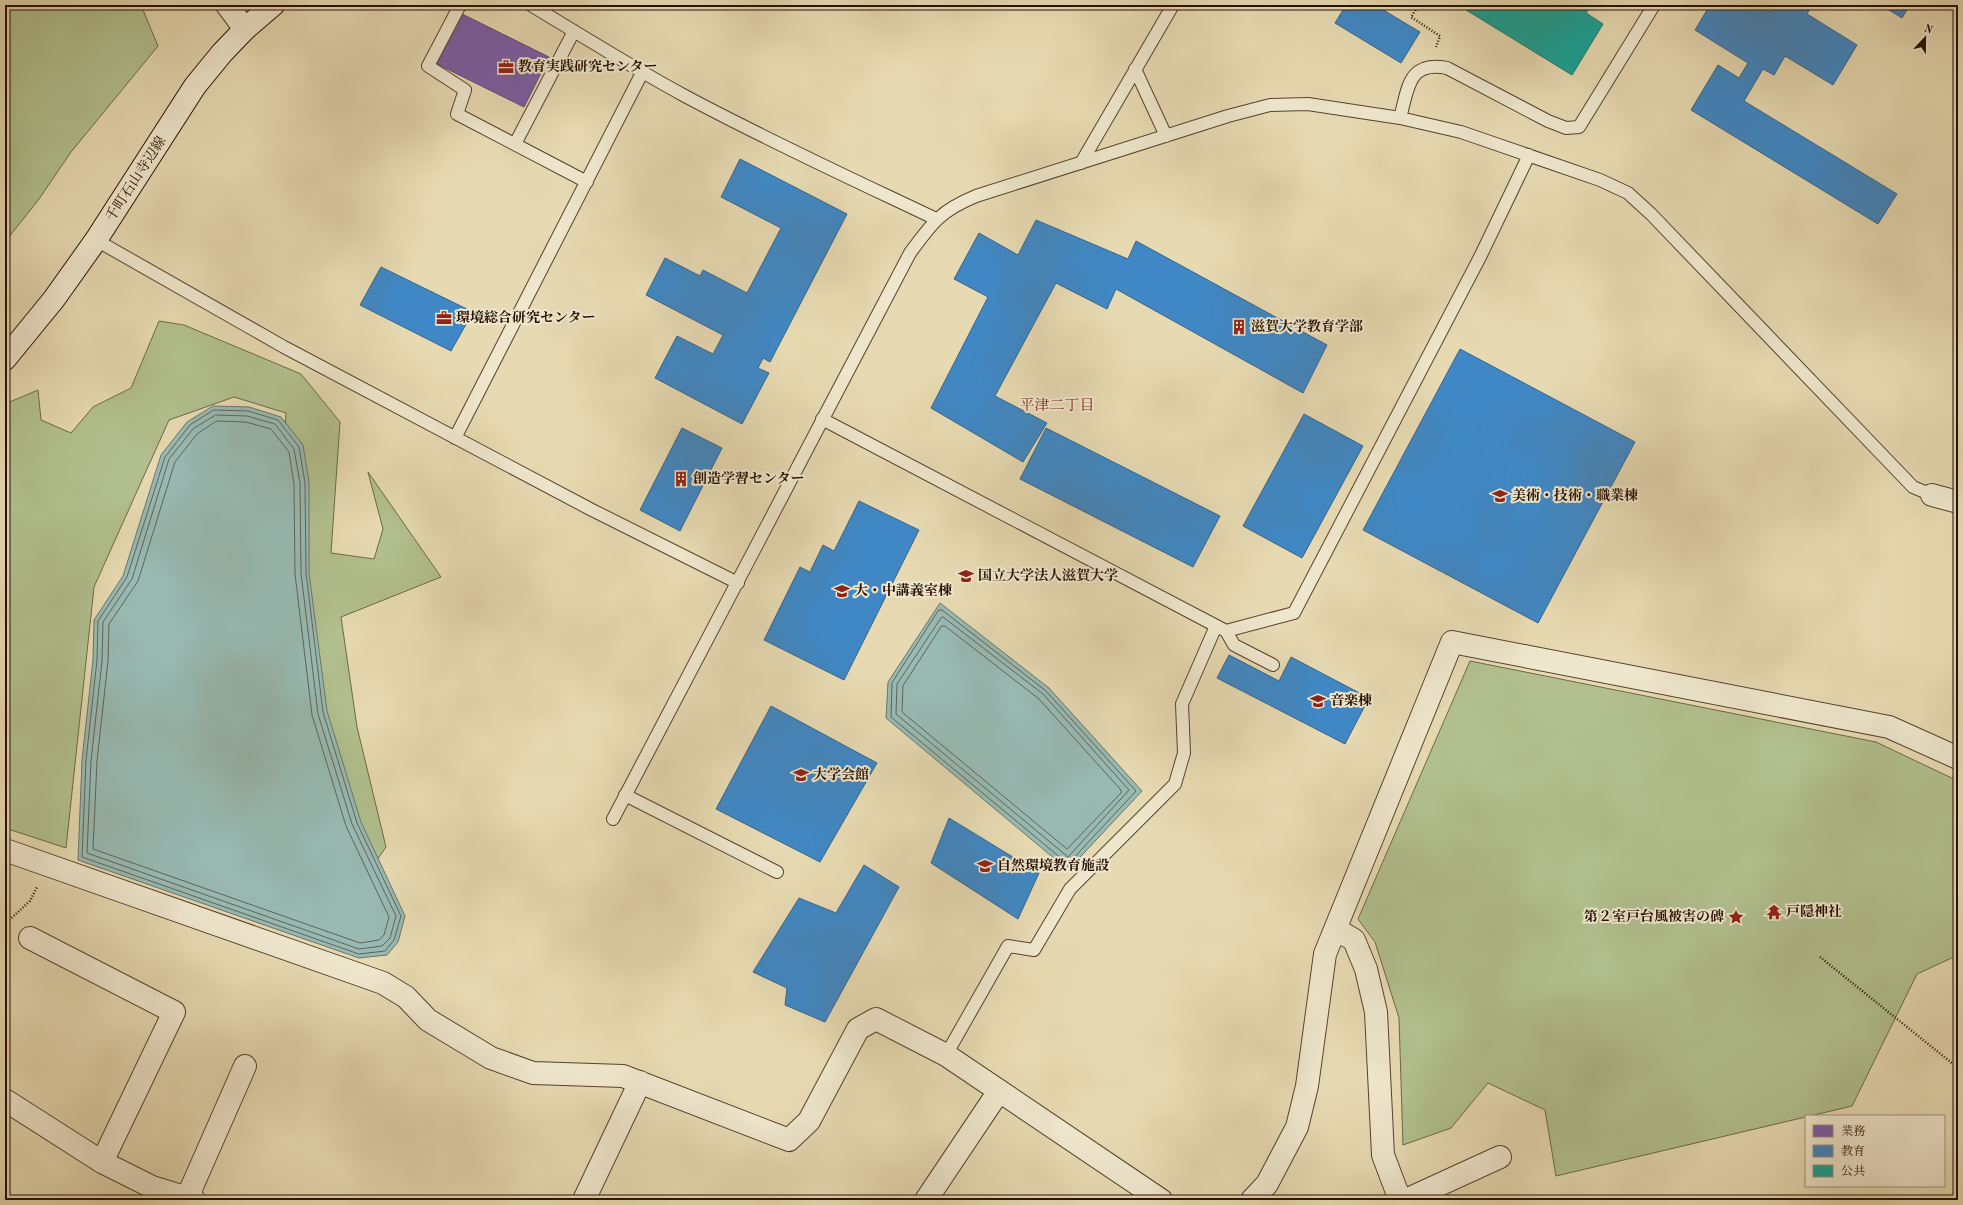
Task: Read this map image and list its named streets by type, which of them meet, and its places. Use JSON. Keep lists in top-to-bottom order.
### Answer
{
  "streets": {
    "street": ["千町石山寺辺線"]
  },
  "districts": ["平津二丁目"],
  "places": {
    "office": ["教育実践研究センター", "環境総合研究センター"],
    "building": ["滋賀大学教育学部", "創造学習センター"],
    "school or university": [
      "美術・技術・職業棟",
      "国立大学法人滋賀大学",
      "大・中講義室棟",
      "音楽棟",
      "大学会館",
      "自然環境教育施設"
    ],
    "temple": ["戸隠神社"],
    "place": ["第２室戸台風被害の碑"]
  },
  "legend": ["業務", "教育", "公共"],
  "north": "top"
}
